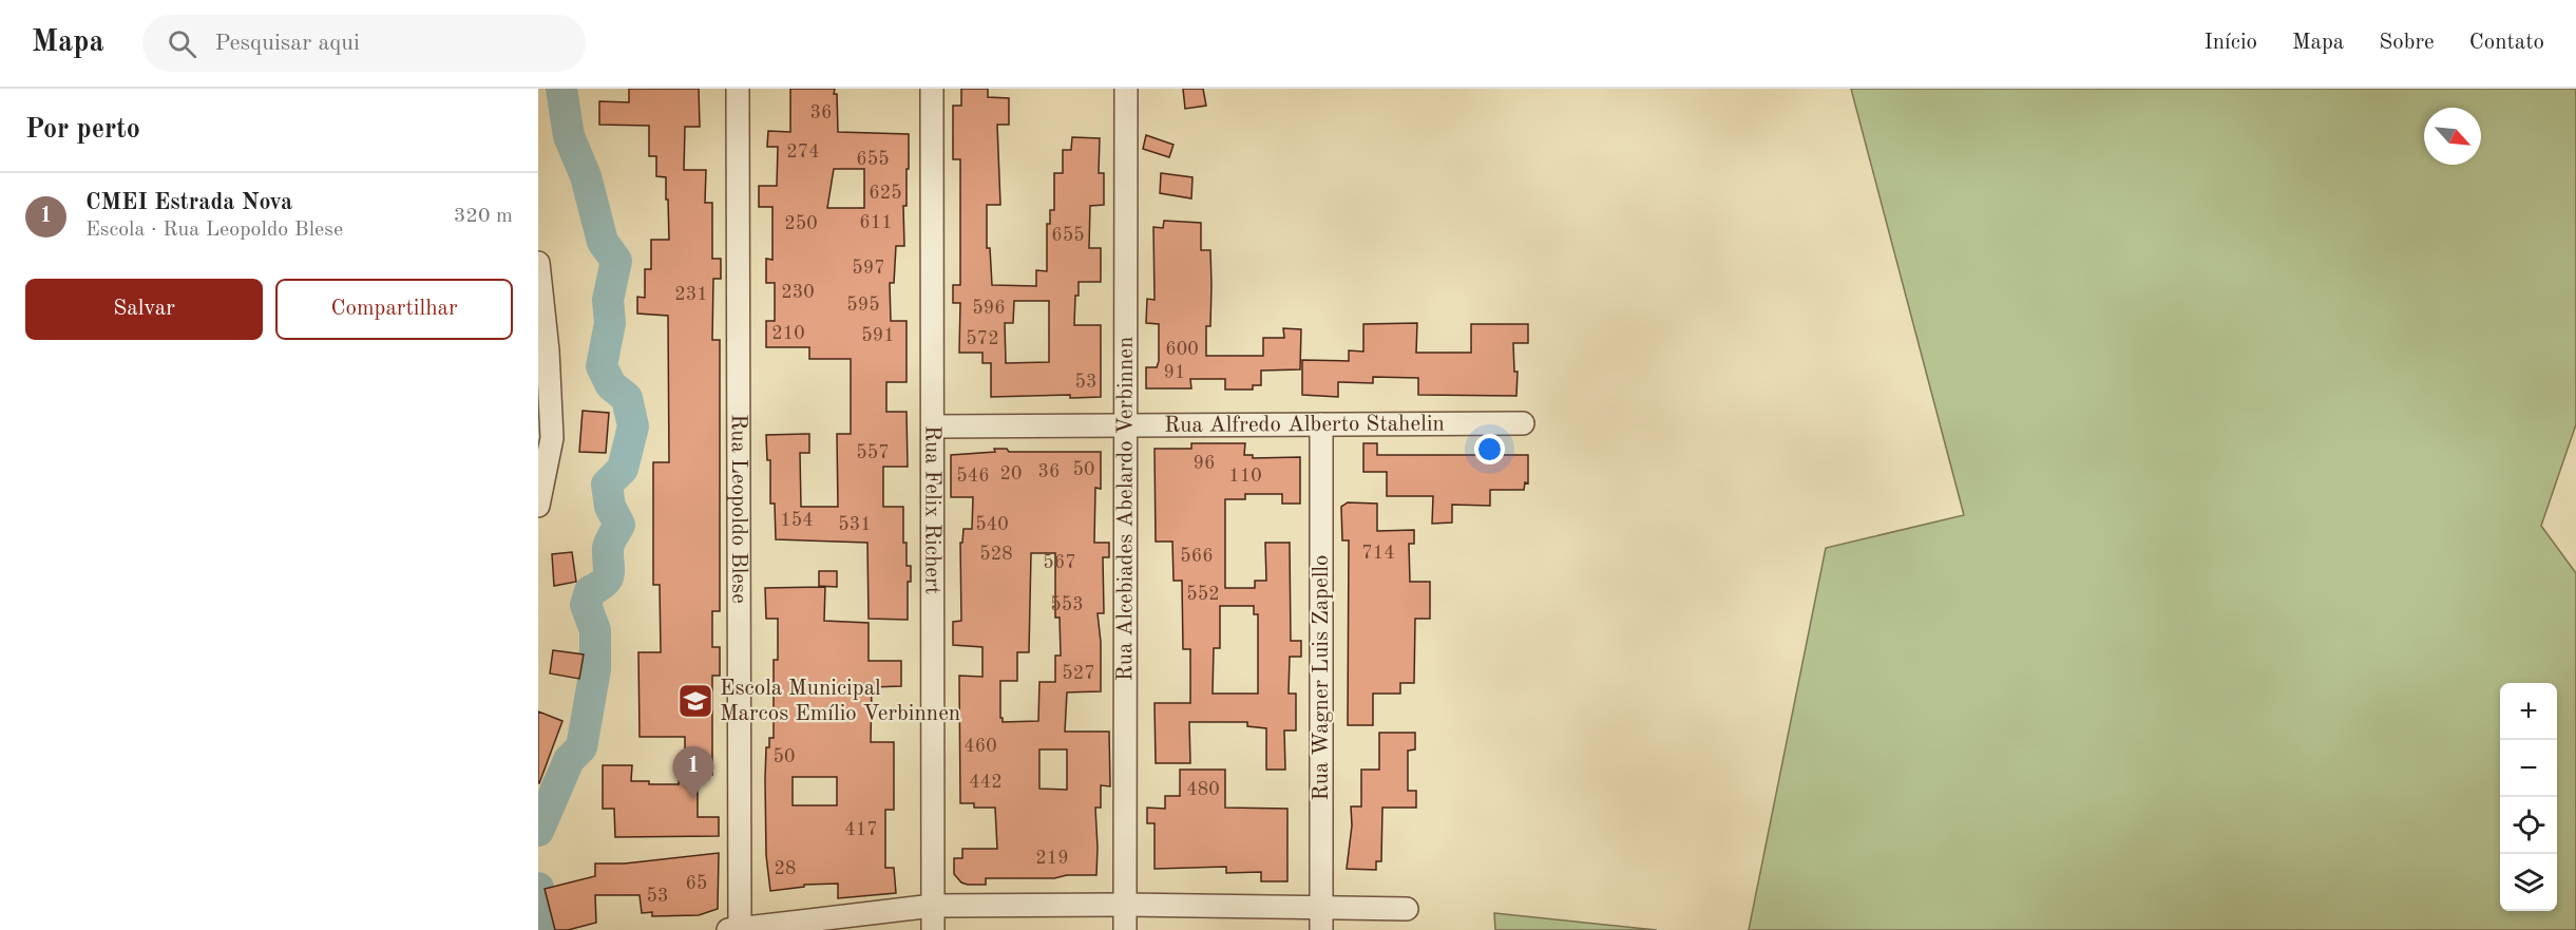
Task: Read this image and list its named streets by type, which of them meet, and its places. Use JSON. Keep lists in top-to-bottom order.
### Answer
{
  "streets": {
    "street": [
      "Rua Alfredo Alberto Stahelin",
      "Rua Leopoldo Blese",
      "Rua Felix Richert",
      "Rua Alcebiades Abelardo Verbinnen",
      "Rua Wagner Luis Zapello"
    ]
  },
  "crossings": [
    ["Rua Alfredo Alberto Stahelin", "Rua Felix Richert"],
    ["Rua Alfredo Alberto Stahelin", "Rua Alcebiades Abelardo Verbinnen"],
    ["Rua Alfredo Alberto Stahelin", "Rua Wagner Luis Zapello"]
  ],
  "places": {
    "school or university": ["Escola Municipal Marcos Emílio Verbinnen"]
  },
  "house_numbers": [
    "36",
    "274",
    "655",
    "625",
    "611",
    "250",
    "655",
    "597",
    "230",
    "231",
    "595",
    "596",
    "210",
    "591",
    "572",
    "600",
    "91",
    "53",
    "557",
    "96",
    "50",
    "36",
    "20",
    "546",
    "110",
    "154",
    "531",
    "540",
    "714",
    "528",
    "566",
    "567",
    "552",
    "553",
    "527",
    "460",
    "50",
    "442",
    "480",
    "417",
    "219",
    "28",
    "65",
    "53"
  ],
  "north": "bottom right",
  "page": {
    "header": "Mapa",
    "search": "Pesquisar aqui",
    "nav": [
      "Início",
      "Mapa",
      "Sobre",
      "Contato"
    ],
    "heading": "Por perto",
    "list": [
      {
        "mark": "1",
        "name": "CMEI Estrada Nova",
        "note": "Escola · Rua Leopoldo Blese",
        "value": "320 m"
      }
    ],
    "buttons": ["Salvar", "Compartilhar"],
    "map_buttons": ["+", "−"],
    "pins": "1"
  }
}
